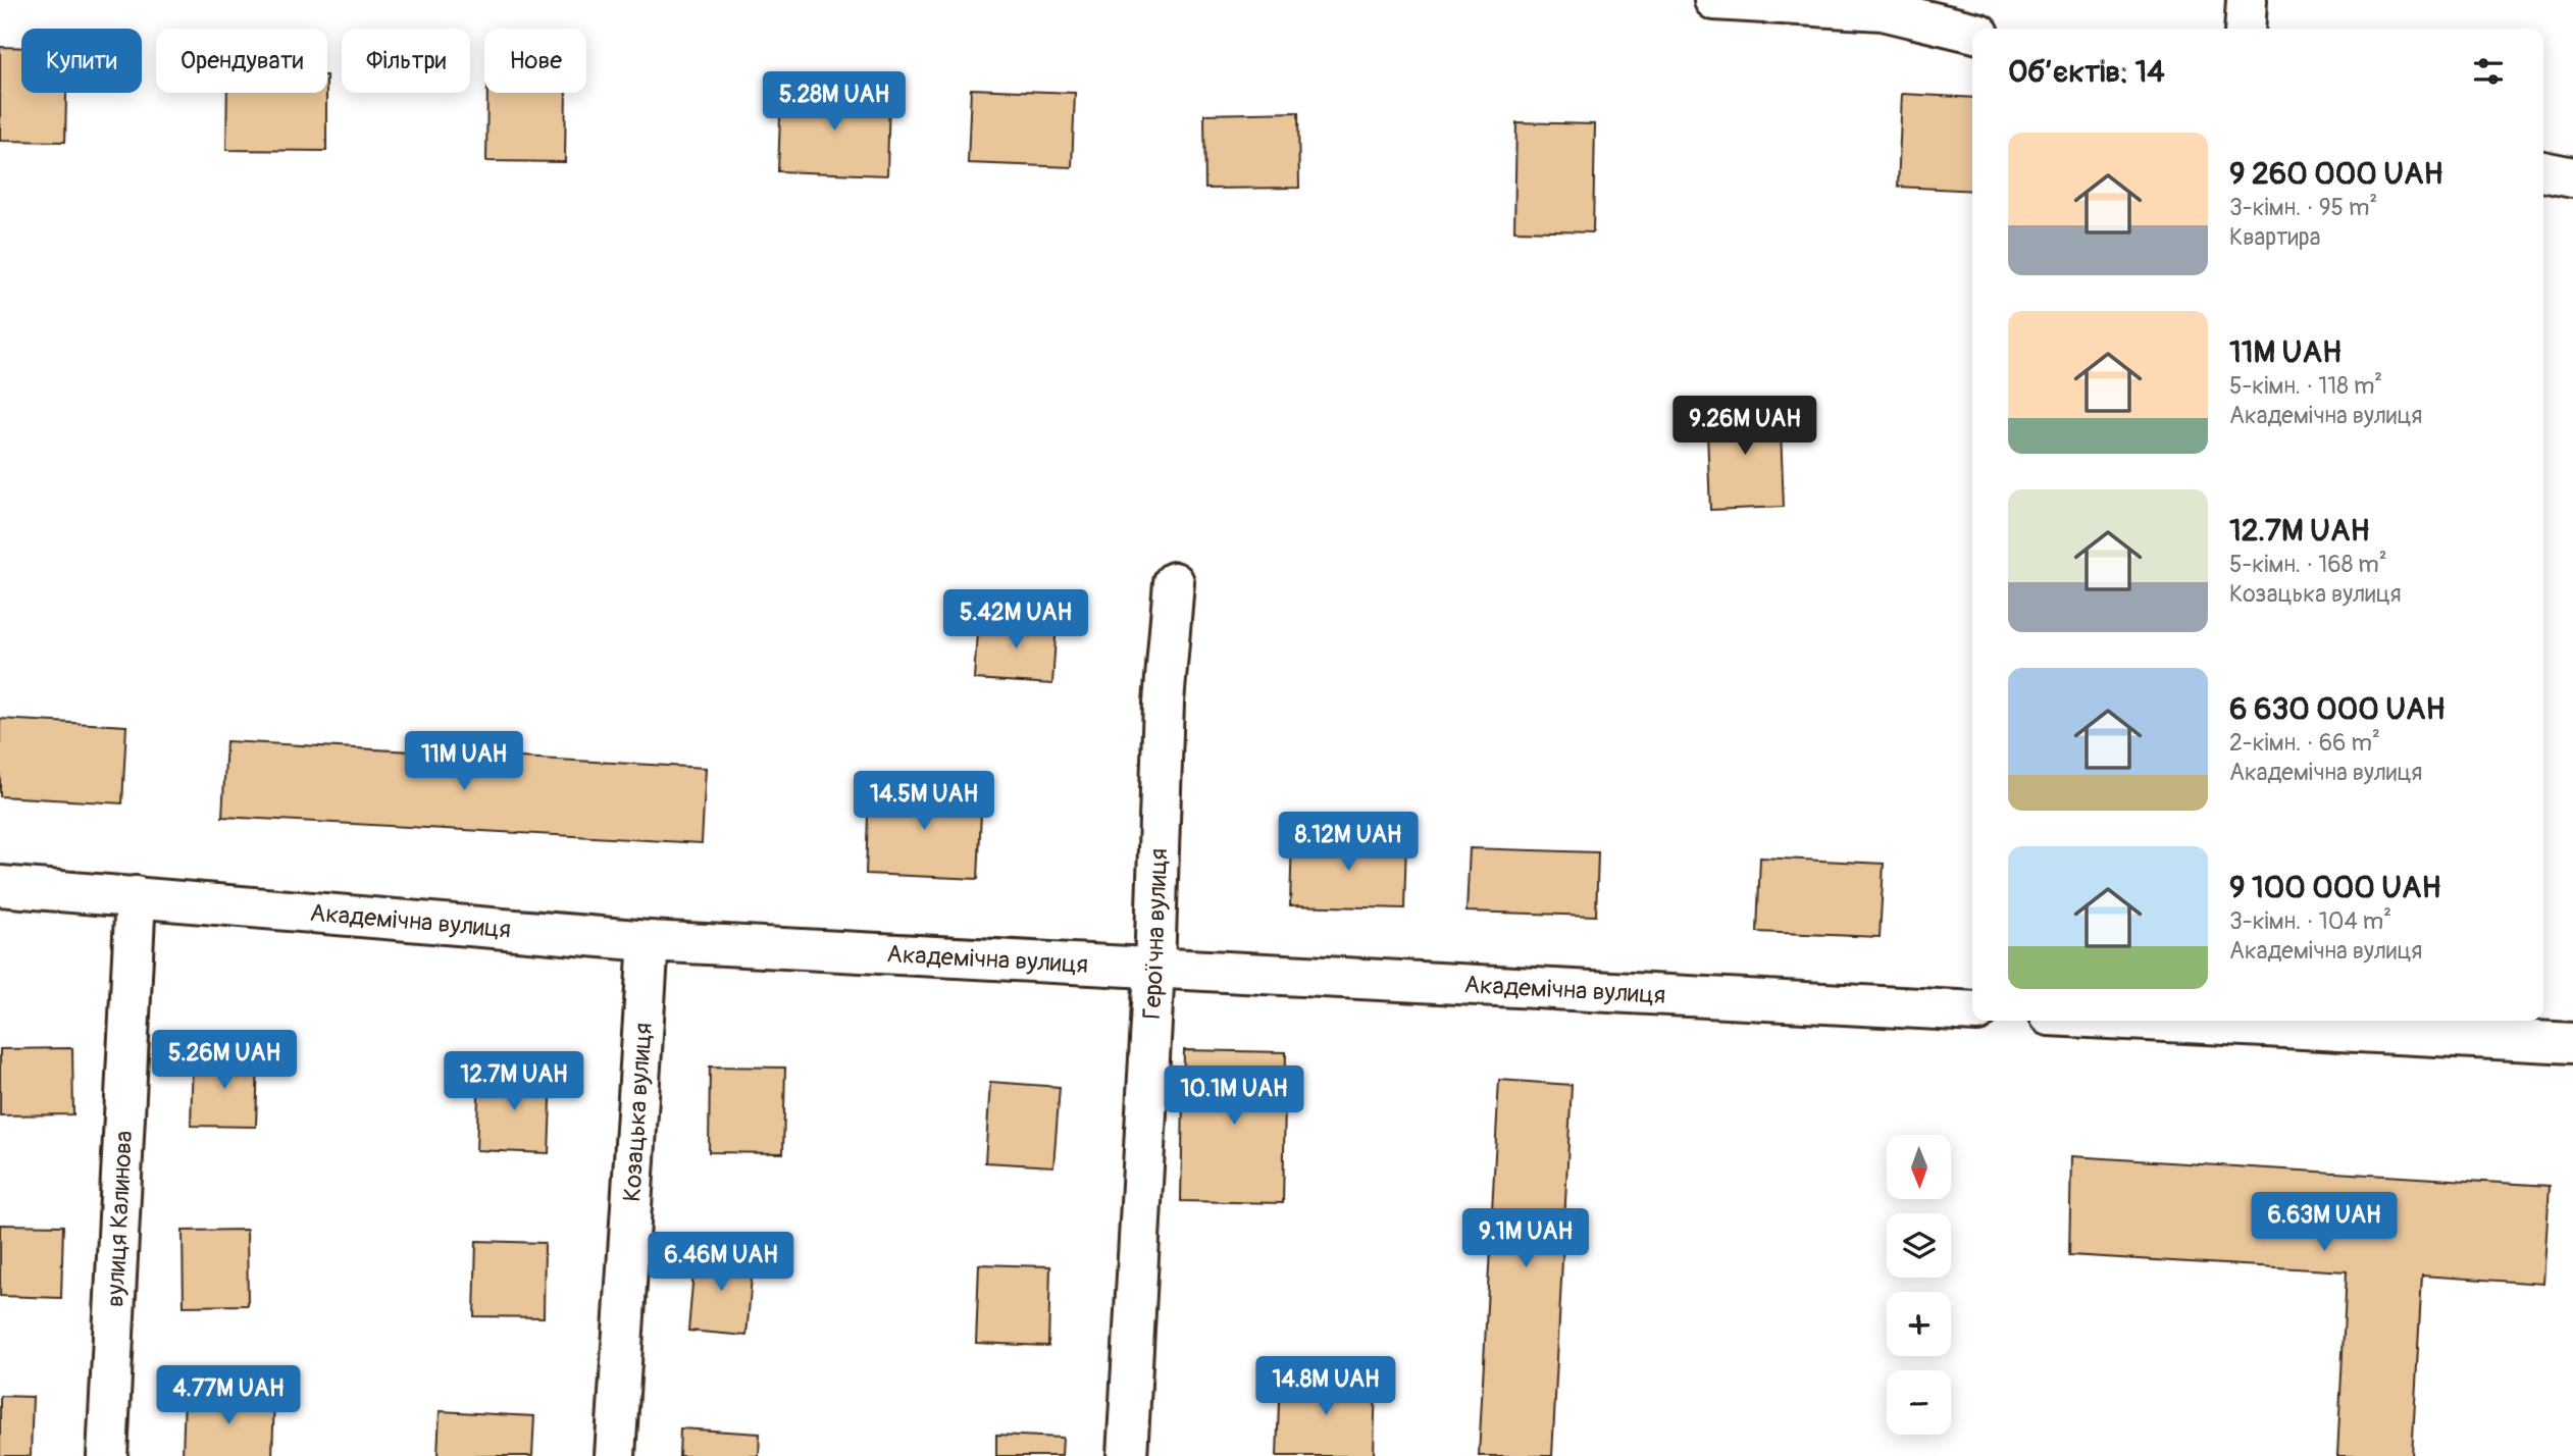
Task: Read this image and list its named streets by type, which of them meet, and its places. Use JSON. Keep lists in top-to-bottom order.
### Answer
{
  "streets": {
    "street": [
      "Академічна вулиця",
      "Героїчна вулиця",
      "Козацька вулиця",
      "вулиця Калинова"
    ]
  },
  "crossings": [
    ["Академічна вулиця", "Героїчна вулиця"],
    ["Академічна вулиця", "Козацька вулиця"],
    ["Академічна вулиця", "вулиця Калинова"]
  ],
  "north": "bottom",
  "page": {
    "chip": [
      "Купити",
      "Орендувати",
      "Фільтри",
      "Нове"
    ],
    "heading": "Об’єктів: 14",
    "price": [
      "5.28M UAH",
      "9.26M UAH",
      "5.42M UAH",
      "11M UAH",
      "14.5M UAH",
      "8.12M UAH",
      "5.26M UAH",
      "12.7M UAH",
      "10.1M UAH",
      "6.63M UAH",
      "9.1M UAH",
      "6.46M UAH",
      "14.8M UAH",
      "4.77M UAH"
    ],
    "list": [
      {
        "name": "9 260 000 UAH",
        "note": "3-кімн. · 95 m² · Квартира"
      },
      {
        "name": "11M UAH",
        "note": "5-кімн. · 118 m² · Академічна вулиця"
      },
      {
        "name": "12.7M UAH",
        "note": "5-кімн. · 168 m² · Козацька вулиця"
      },
      {
        "name": "6 630 000 UAH",
        "note": "2-кімн. · 66 m² · Академічна вулиця"
      },
      {
        "name": "9 100 000 UAH",
        "note": "3-кімн. · 104 m² · Академічна вулиця"
      }
    ],
    "map_buttons": ["+", "−"]
  }
}
